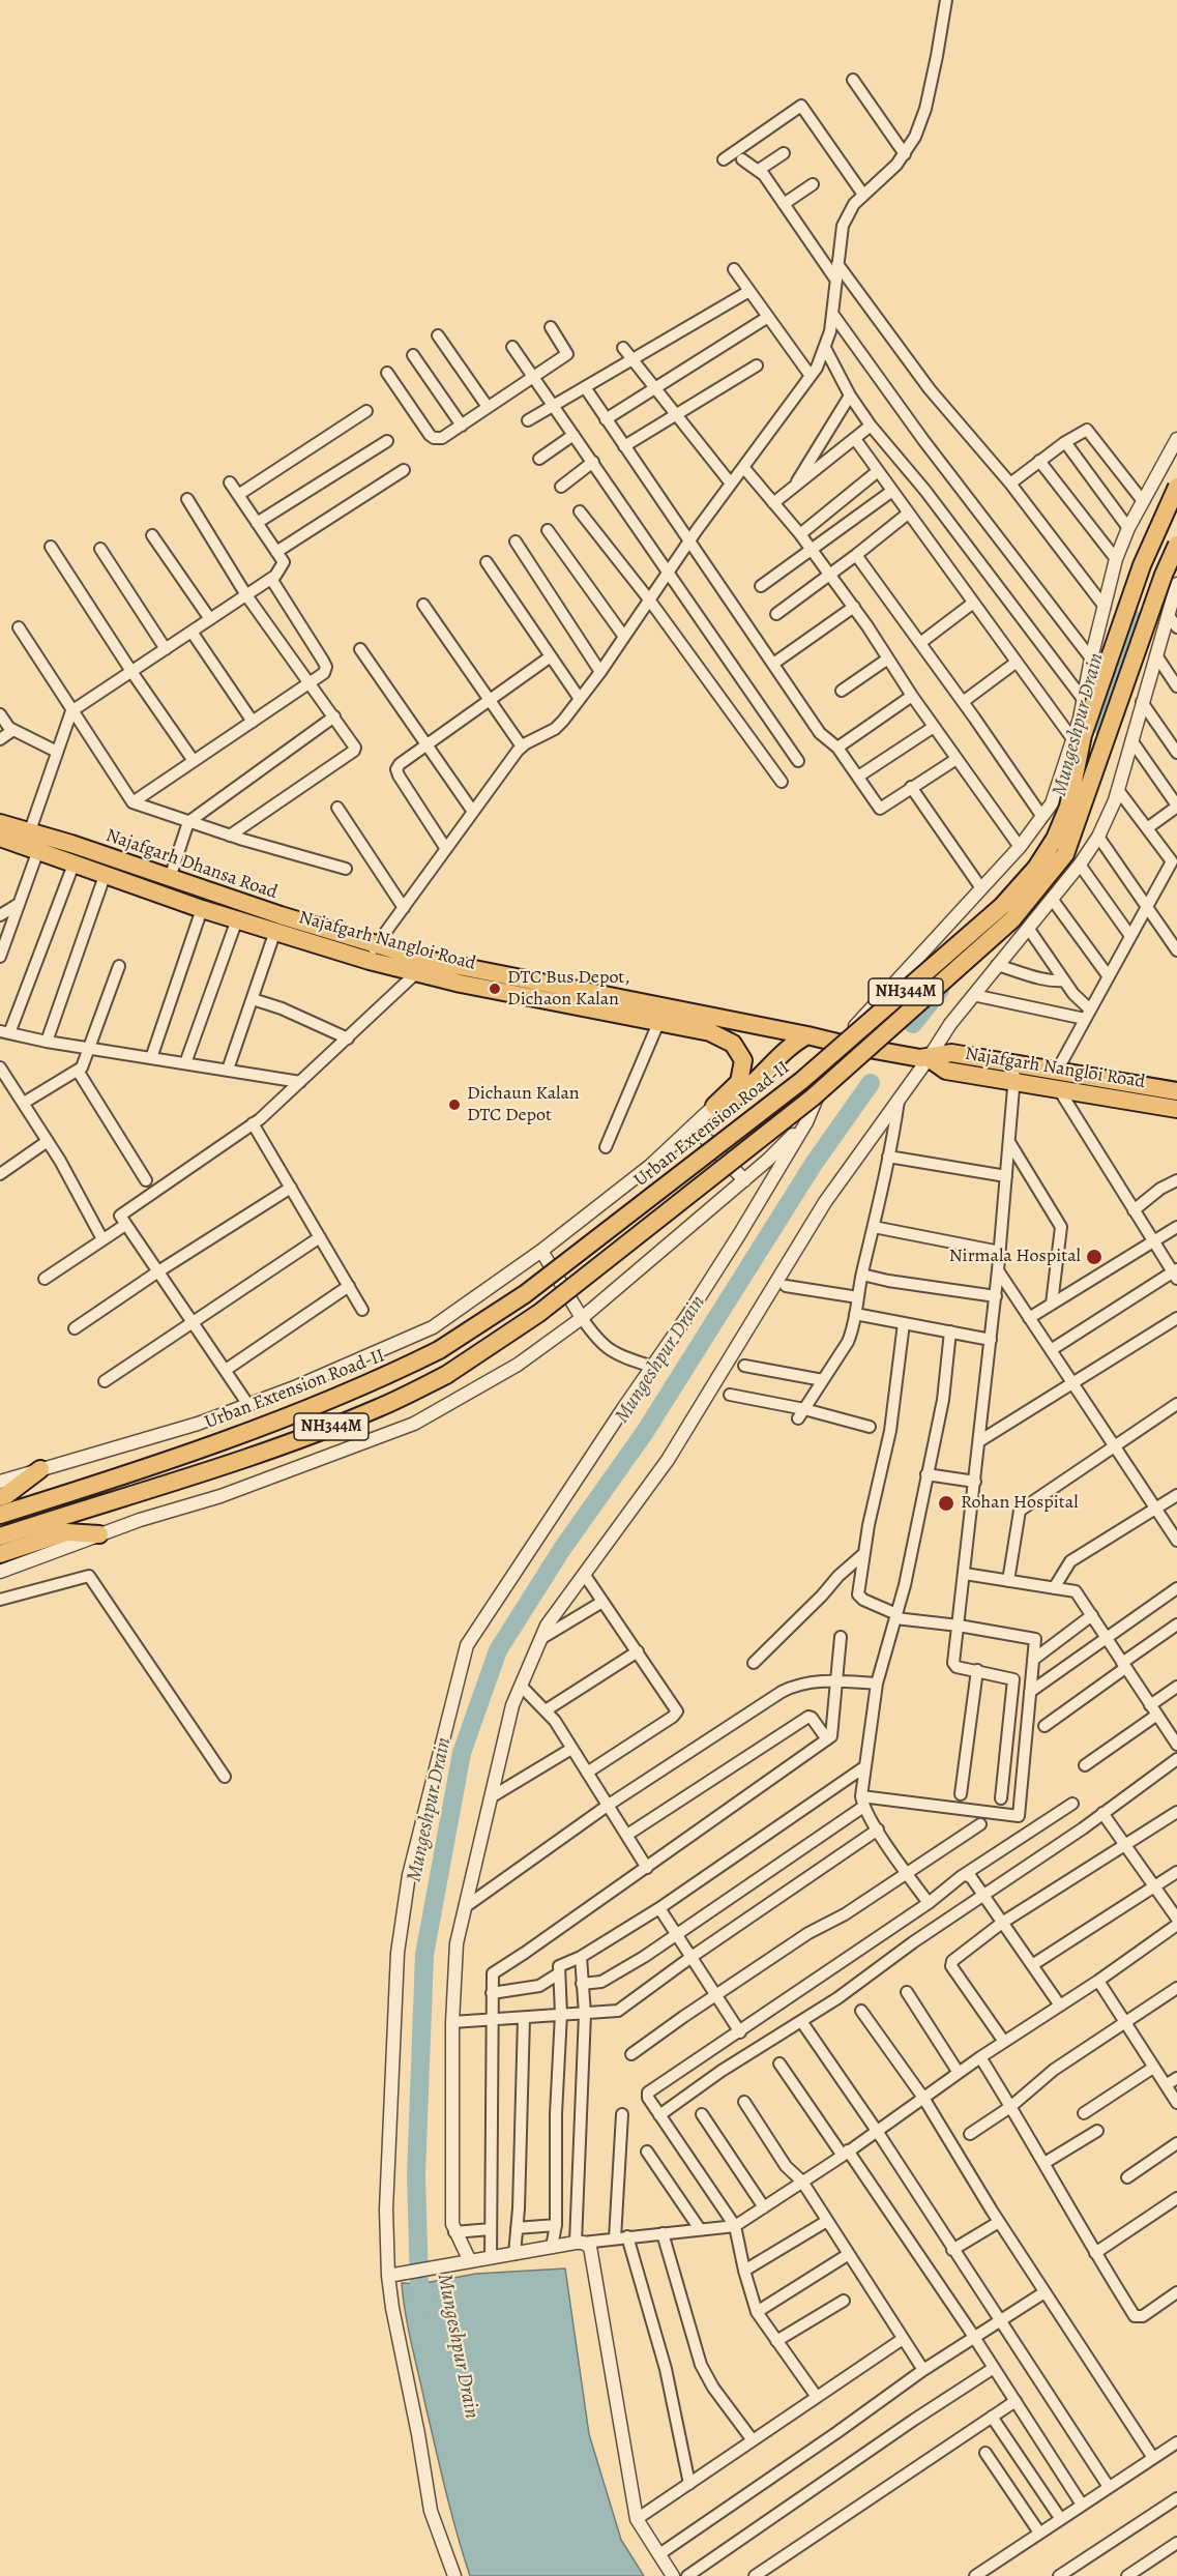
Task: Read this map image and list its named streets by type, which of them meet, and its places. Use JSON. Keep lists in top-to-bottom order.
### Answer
{
  "streets": {
    "main road": [
      "Najafgarh Dhansa Road",
      "Najafgarh Nangloi Road",
      "NH344M",
      "Urban Extension Road-II"
    ]
  },
  "crossings": [
    ["Najafgarh Dhansa Road", "Najafgarh Nangloi Road"]
  ],
  "water": ["Mungeshpur Drain"],
  "places": [
    "DTC Bus Depot, Dichaon Kalan",
    "Dichaun Kalan DTC Depot",
    "Nirmala Hospital",
    "Rohan Hospital"
  ]
}
